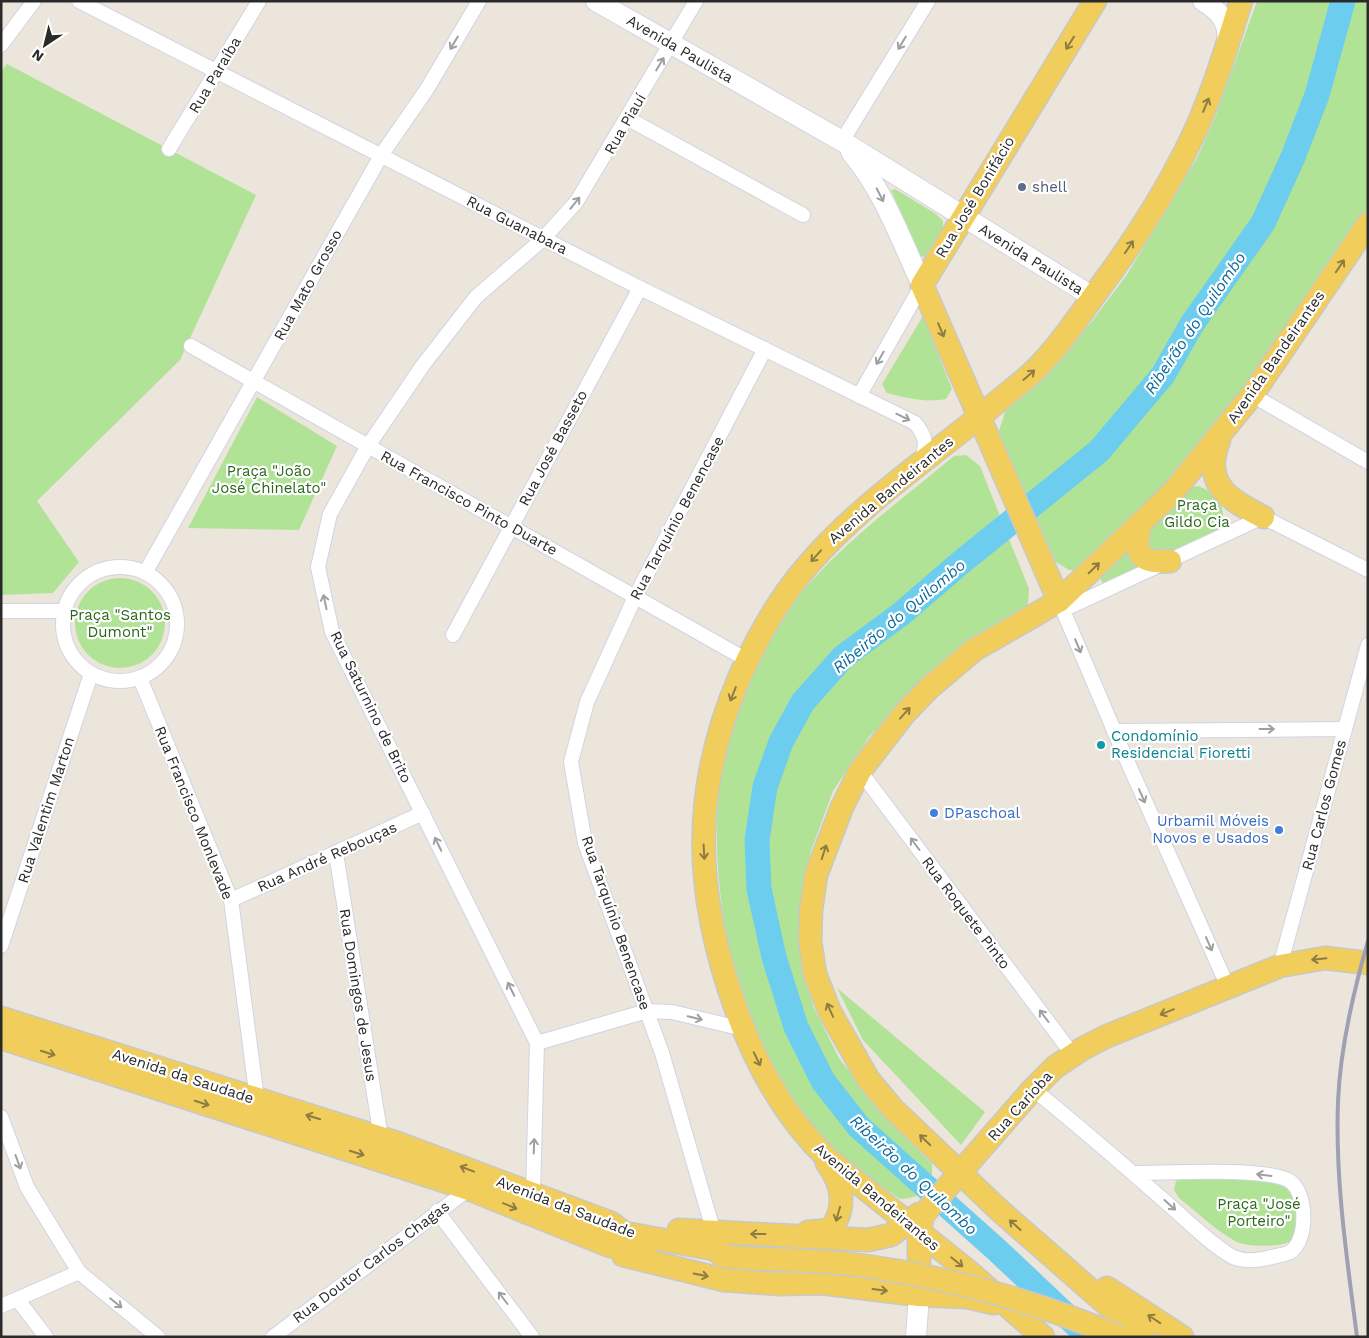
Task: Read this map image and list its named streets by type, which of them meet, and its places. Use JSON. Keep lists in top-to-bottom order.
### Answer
{
  "streets": {
    "main road": [
      "Avenida Paulista",
      "Rua José Bonifácio",
      "Avenida Bandeirantes",
      "Avenida da Saudade",
      "Rua Carioba"
    ],
    "street": [
      "Rua Paraíba",
      "Rua Piauí",
      "Rua Guanabara",
      "Rua Mato Grosso",
      "Rua José Basseto",
      "Rua Francisco Pinto Duarte",
      "Rua Tarquínio Benencase",
      "Rua Saturnino de Brito",
      "Rua Carlos Gomes",
      "Rua Valentim Marton",
      "Rua Francisco Monlevade",
      "Rua André Rebouças",
      "Rua Roquete Pinto",
      "Rua Domingos de Jesus",
      "Rua Doutor Carlos Chagas"
    ]
  },
  "crossings": [
    ["Avenida Paulista", "Rua Piauí"],
    ["Avenida Paulista", "Rua José Bonifácio"],
    ["Avenida Paulista", "Avenida Bandeirantes"],
    ["Rua Paraíba", "Rua Guanabara"],
    ["Rua Piauí", "Rua Guanabara"],
    ["Rua Piauí", "Rua Saturnino de Brito"],
    ["Rua José Bonifácio", "Rua Guanabara"],
    ["Rua Guanabara", "Rua Mato Grosso"],
    ["Rua Guanabara", "Avenida Bandeirantes"],
    ["Rua Guanabara", "Rua José Basseto"],
    ["Rua Guanabara", "Rua Tarquínio Benencase"],
    ["Rua Guanabara", "Rua Saturnino de Brito"],
    ["Rua Mato Grosso", "Rua Francisco Pinto Duarte"],
    ["Rua Mato Grosso", "Rua Valentim Marton"],
    ["Rua Mato Grosso", "Rua Francisco Monlevade"],
    ["Avenida Bandeirantes", "Rua Francisco Pinto Duarte"],
    ["Avenida Bandeirantes", "Rua Roquete Pinto"],
    ["Avenida Bandeirantes", "Rua Carioba"],
    ["Rua José Basseto", "Rua Francisco Pinto Duarte"],
    ["Rua Francisco Pinto Duarte", "Rua Tarquínio Benencase"],
    ["Rua Francisco Pinto Duarte", "Rua Saturnino de Brito"],
    ["Rua Saturnino de Brito", "Rua André Rebouças"],
    ["Rua Saturnino de Brito", "Avenida da Saudade"],
    ["Rua Carlos Gomes", "Rua Carioba"],
    ["Rua Valentim Marton", "Rua Francisco Monlevade"],
    ["Rua Francisco Monlevade", "Rua André Rebouças"],
    ["Rua Francisco Monlevade", "Avenida da Saudade"],
    ["Rua André Rebouças", "Rua Domingos de Jesus"],
    ["Rua Roquete Pinto", "Rua Carioba"],
    ["Rua Domingos de Jesus", "Avenida da Saudade"],
    ["Avenida da Saudade", "Rua Doutor Carlos Chagas"]
  ],
  "one_way": [
    "Rua Piauí",
    "Rua José Bonifácio",
    "Rua Saturnino de Brito",
    "Rua Roquete Pinto",
    "Rua Carioba"
  ],
  "water": ["Ribeirão do Quilombo"],
  "parks": [
    "Praça \"João José Chinelato\"",
    "Praça Gildo Cia",
    "Praça \"Santos Dumont\"",
    "Praça \"José Porteiro\""
  ],
  "places": [
    "shell",
    "Condomínio Residencial Fioretti",
    "DPaschoal",
    "Urbamil Móveis Novos e Usados"
  ],
  "north": "bottom left"
}
